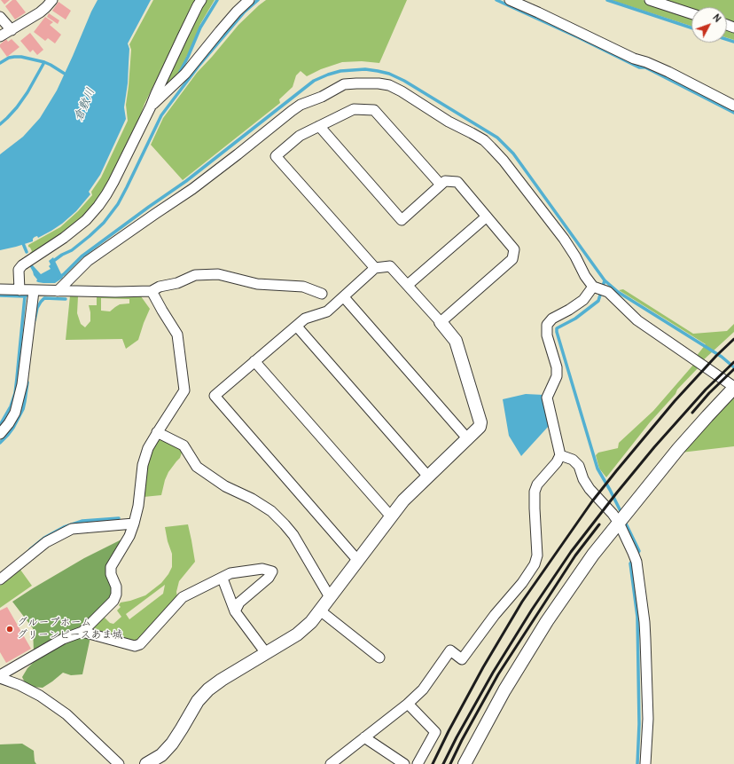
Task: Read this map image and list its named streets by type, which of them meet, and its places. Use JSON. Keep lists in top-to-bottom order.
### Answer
{
  "water": ["倉敷川"],
  "places": ["グループホーム グリーンピースあま城"],
  "north": "top right"
}
